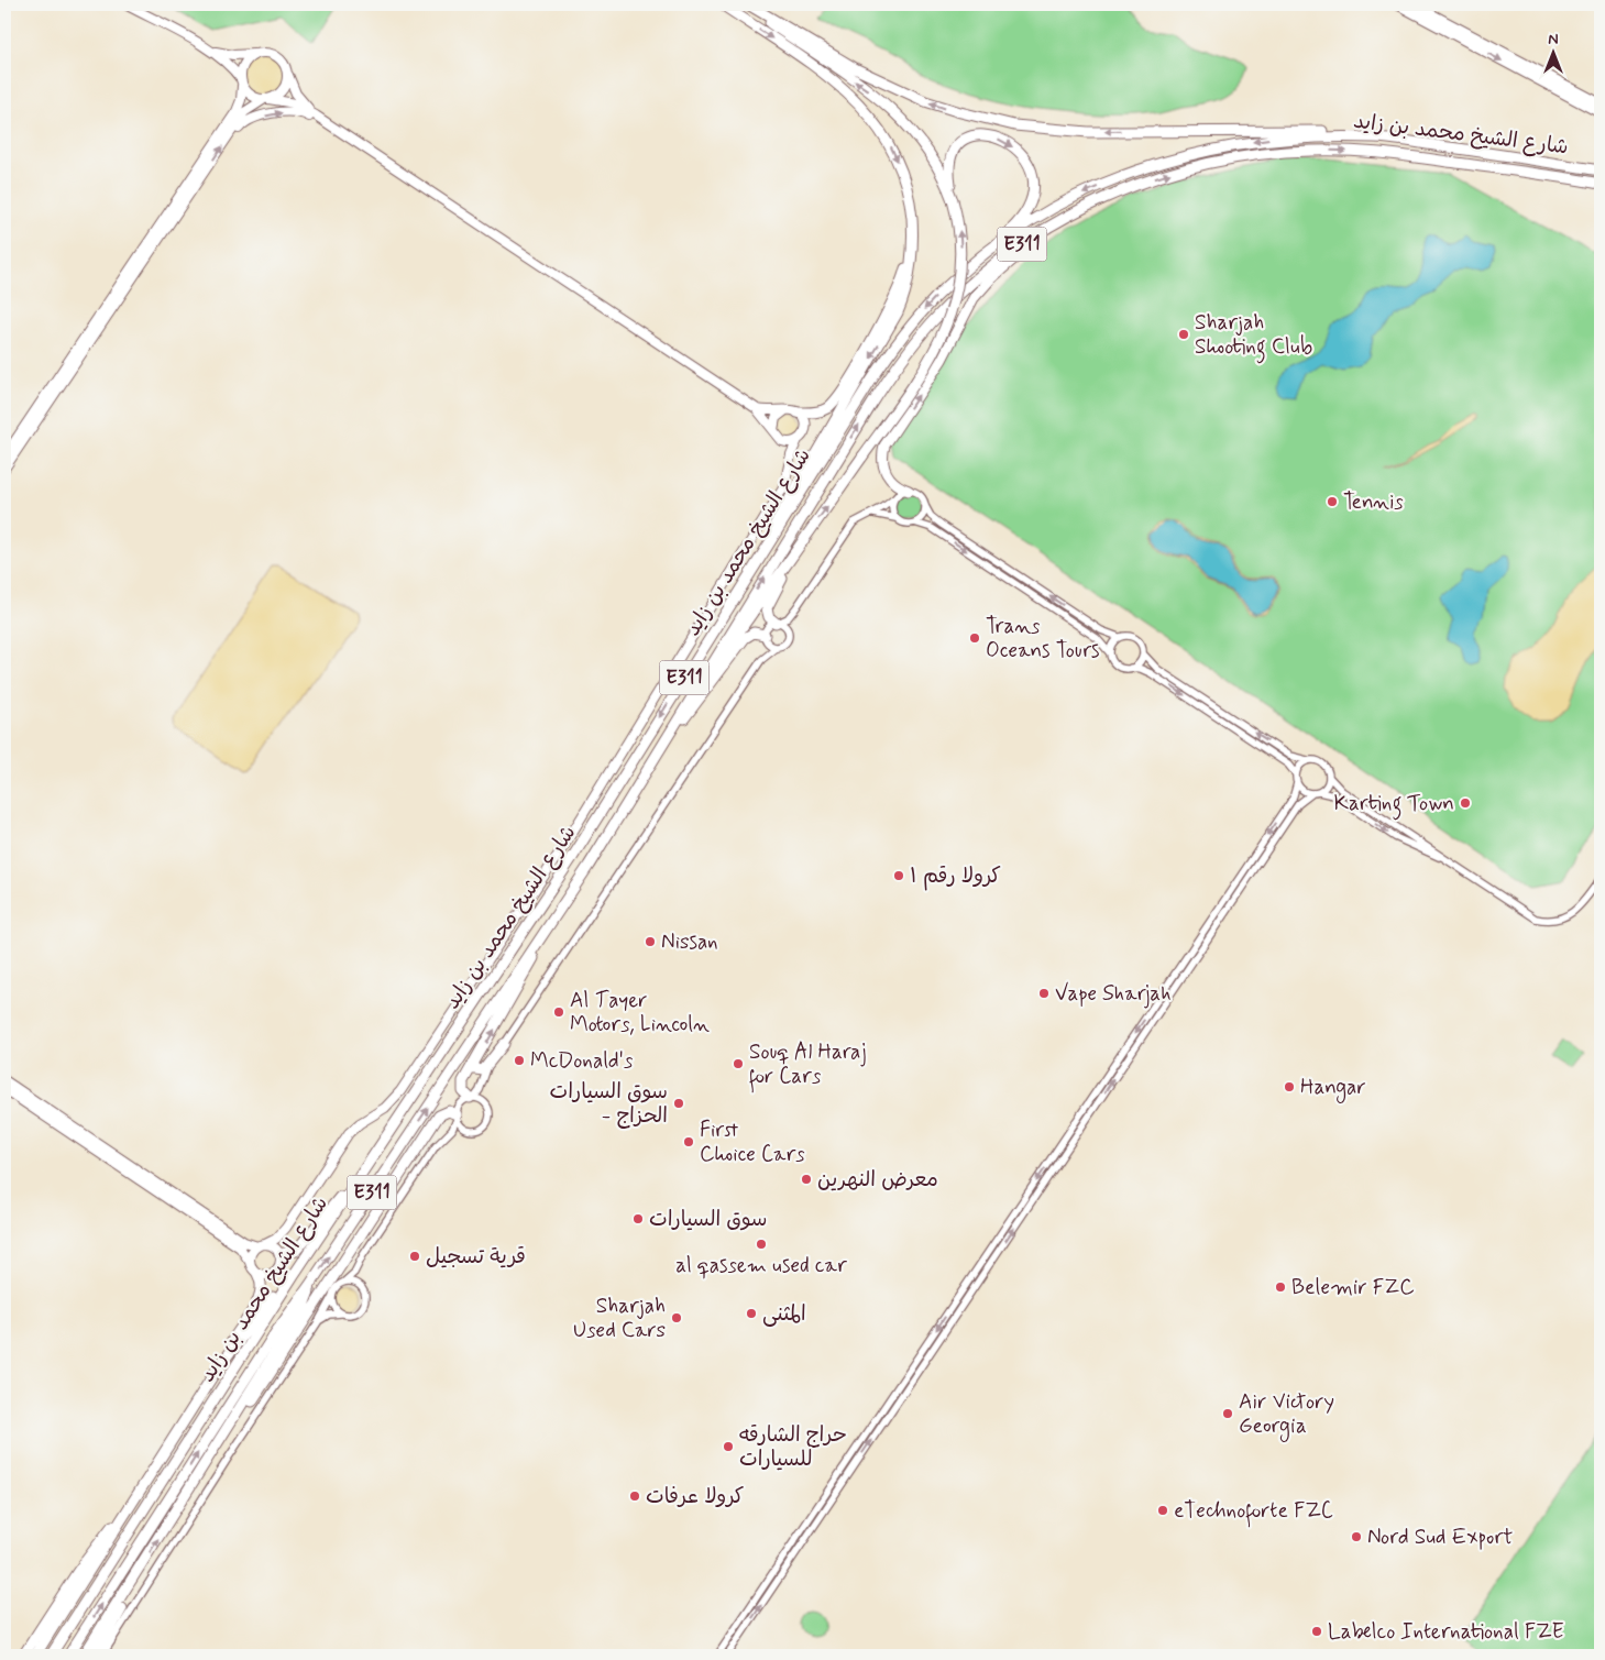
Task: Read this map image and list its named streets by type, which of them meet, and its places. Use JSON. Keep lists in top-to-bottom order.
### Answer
{
  "streets": {
    "highway": ["شارع الشيخ محمد بن زايد", "E311"]
  },
  "places": [
    "Sharjah Shooting Club",
    "Tennis",
    "Trans Oceans Tours",
    "Karting Town",
    "كرولا رقم ١",
    "Nissan",
    "Vape Sharjah",
    "Al Tayer Motors, Lincoln",
    "McDonald's",
    "Souq Al Haraj for Cars",
    "Hangar",
    "سوق السيارات - الحزاج",
    "First Choice Cars",
    "معرض النهرين",
    "سوق السيارات",
    "al qassem used car",
    "قرية تسجيل",
    "Belemir FZC",
    "المثنى",
    "Sharjah Used Cars",
    "Air Victory Georgia",
    "حراج الشارقه للسيارات",
    "كرولا عرفات",
    "eTechnoforte FZC",
    "Nord Sud Export",
    "Labelco International FZE"
  ],
  "north": "top"
}
